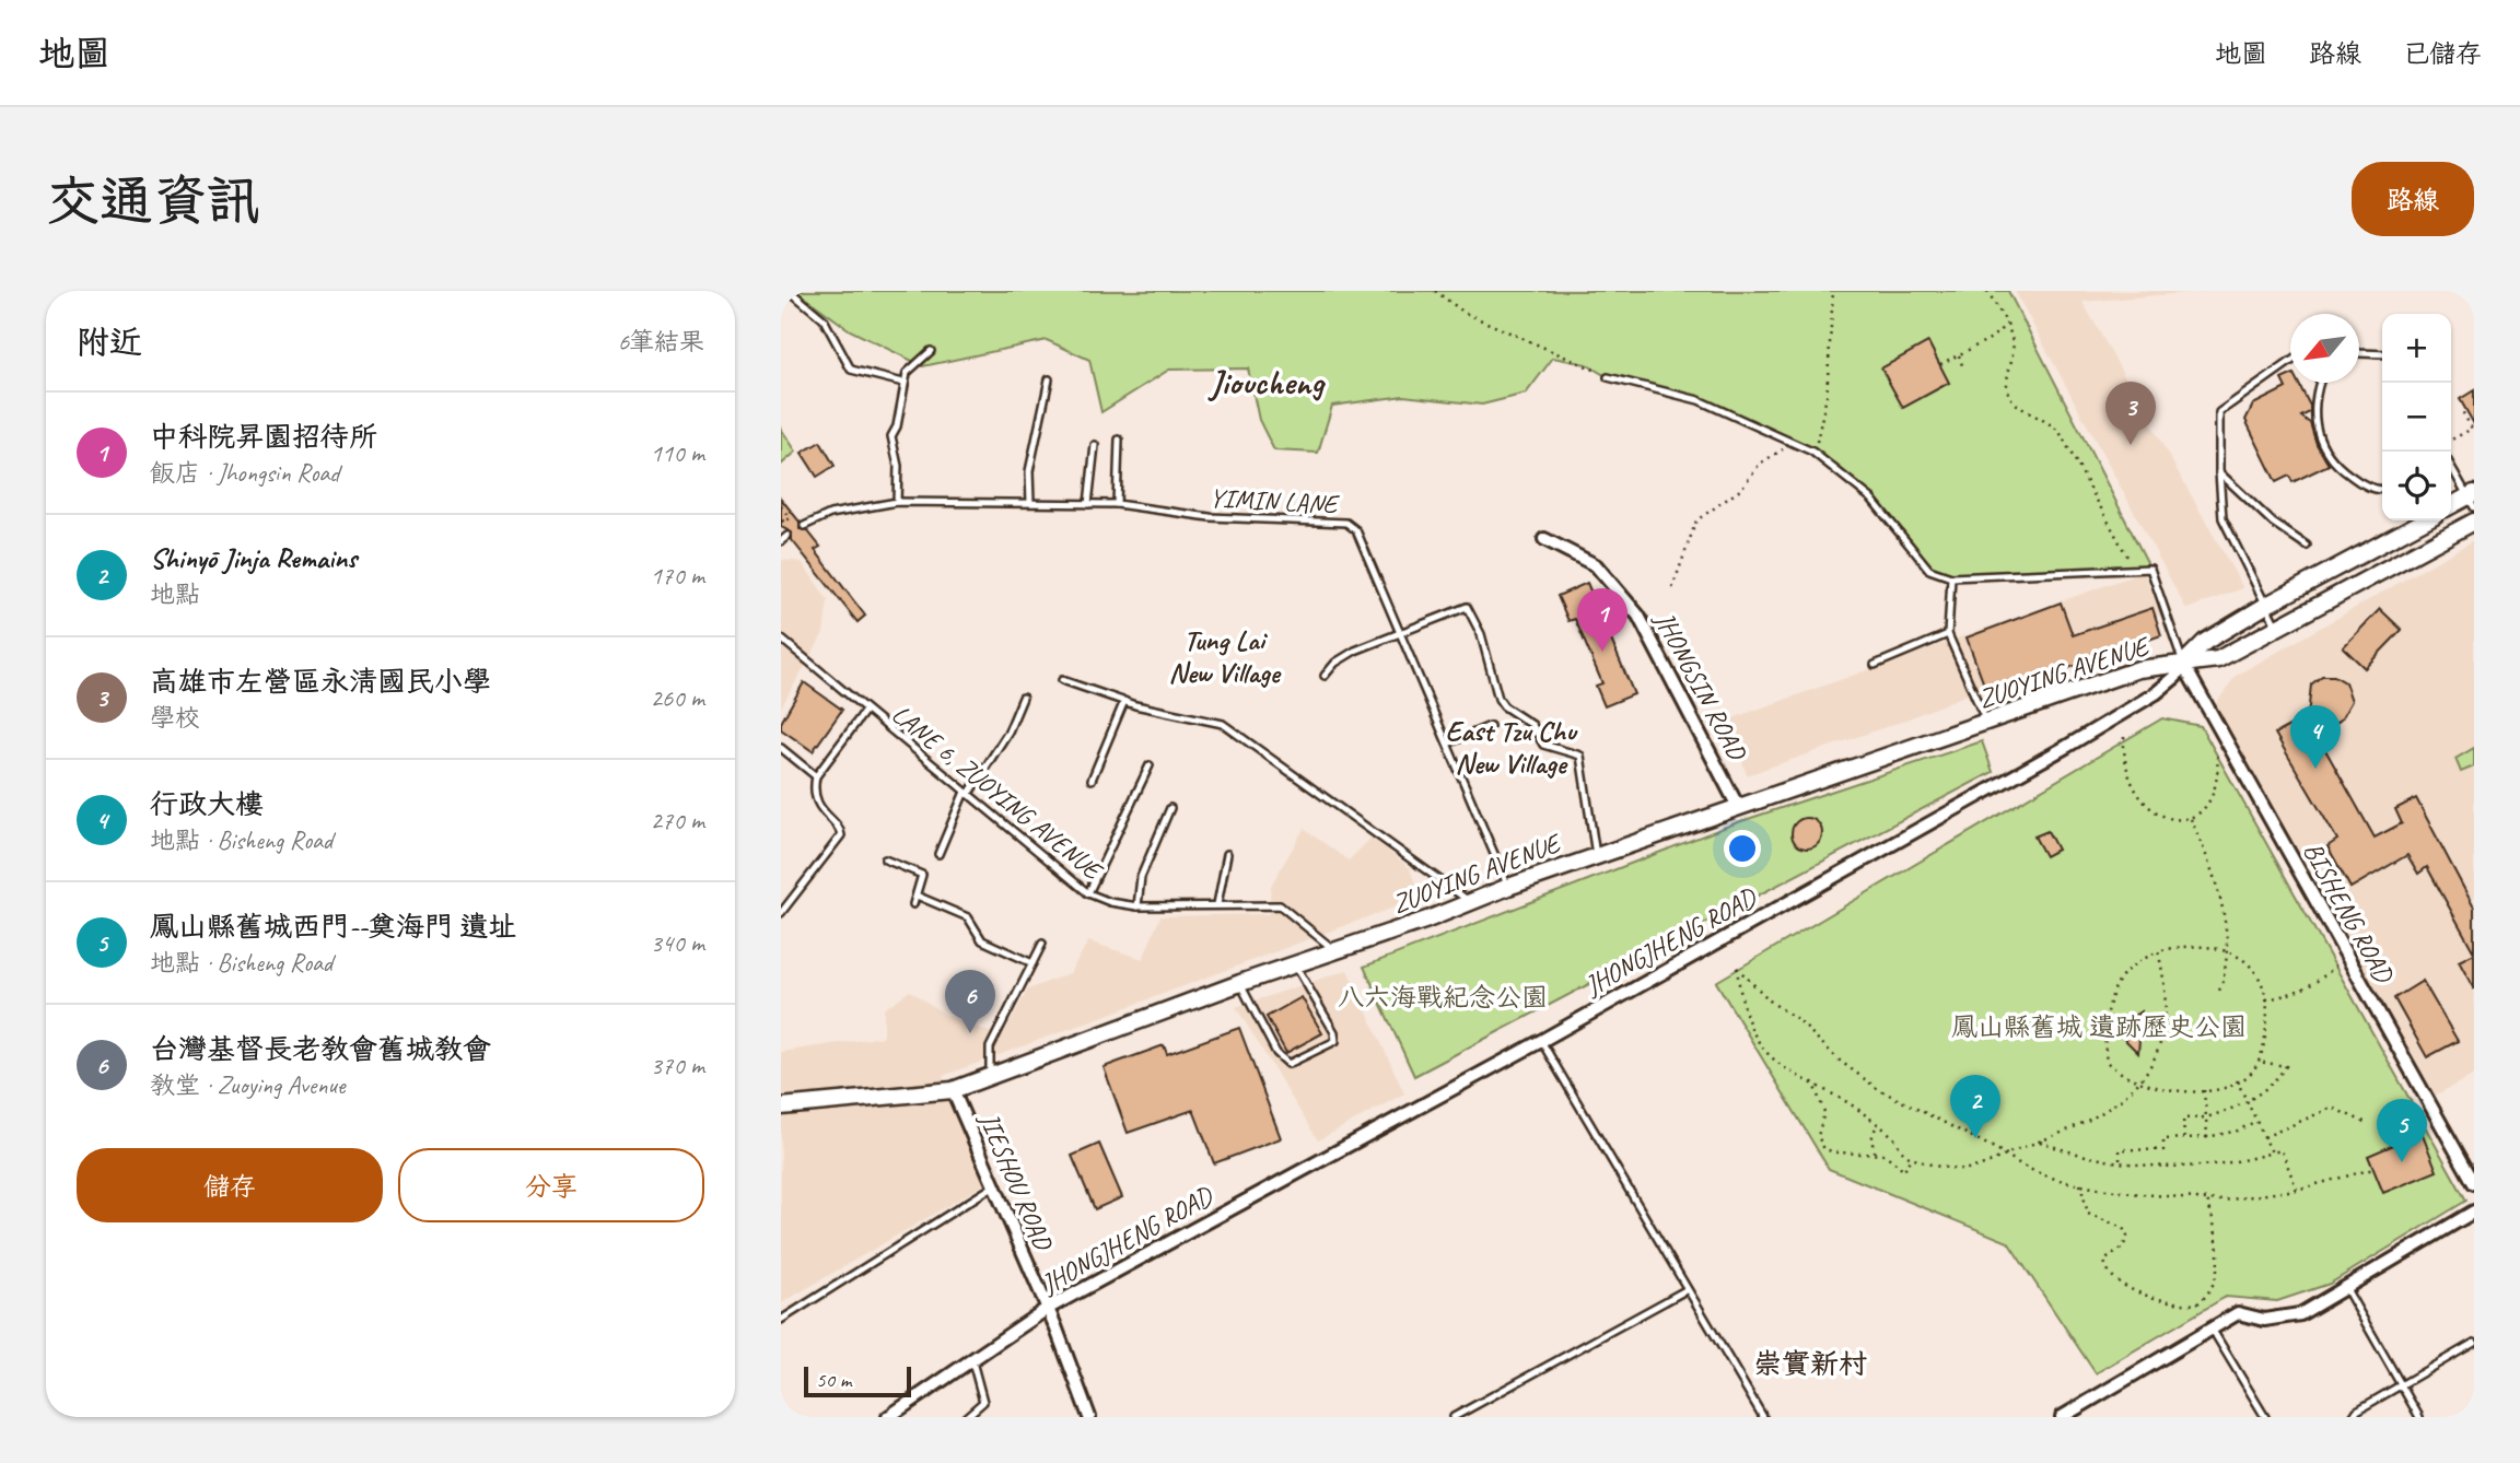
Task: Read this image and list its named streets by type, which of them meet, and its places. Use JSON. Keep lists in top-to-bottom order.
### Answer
{
  "streets": {
    "street": [
      "ZUOYING AVENUE",
      "JHONGSIN ROAD",
      "BISHENG ROAD",
      "JHONGJHENG ROAD",
      "JIESHOU ROAD"
    ],
    "lane": ["YIMIN LANE", "LANE 6, ZUOYING AVENUE"]
  },
  "crossings": [
    ["YIMIN LANE", "ZUOYING AVENUE"],
    ["ZUOYING AVENUE", "JHONGSIN ROAD"],
    ["ZUOYING AVENUE", "LANE 6, ZUOYING AVENUE"],
    ["ZUOYING AVENUE", "BISHENG ROAD"],
    ["ZUOYING AVENUE", "JHONGJHENG ROAD"],
    ["ZUOYING AVENUE", "JIESHOU ROAD"],
    ["BISHENG ROAD", "JHONGJHENG ROAD"],
    ["JHONGJHENG ROAD", "JIESHOU ROAD"]
  ],
  "districts": [
    "Jioucheng",
    "Tung Lai New Village",
    "East Tzu Chu New Village",
    "崇實新村"
  ],
  "parks": ["八六海戰紀念公園", "鳳山縣舊城 遺跡歷史公園"],
  "scale_bar": "50 m",
  "north": "bottom left",
  "page": {
    "header": "地圖",
    "nav": ["地圖", "路線", "已儲存"],
    "buttons": [
      "路線",
      ["儲存", "分享"]
    ],
    "title": "交通資訊",
    "heading": ["附近", "6筆結果"],
    "map_buttons": ["+", "−"],
    "pins": [
      "3",
      "1",
      "4",
      "6",
      "2",
      "5"
    ],
    "list": [
      {
        "mark": "1",
        "name": "中科院昇園招待所",
        "note": "飯店 · Jhongsin Road",
        "value": "110 m"
      },
      {
        "mark": "2",
        "name": "Shinyō Jinja Remains",
        "note": "地點",
        "value": "170 m"
      },
      {
        "mark": "3",
        "name": "高雄市左營區永清國民小學",
        "note": "學校",
        "value": "260 m"
      },
      {
        "mark": "4",
        "name": "行政大樓",
        "note": "地點 · Bisheng Road",
        "value": "270 m"
      },
      {
        "mark": "5",
        "name": "鳳山縣舊城西門--奠海門 遺址",
        "note": "地點 · Bisheng Road",
        "value": "340 m"
      },
      {
        "mark": "6",
        "name": "台灣基督長老教會舊城教會",
        "note": "教堂 · Zuoying Avenue",
        "value": "370 m"
      }
    ],
    "scale": "50 m"
  }
}
